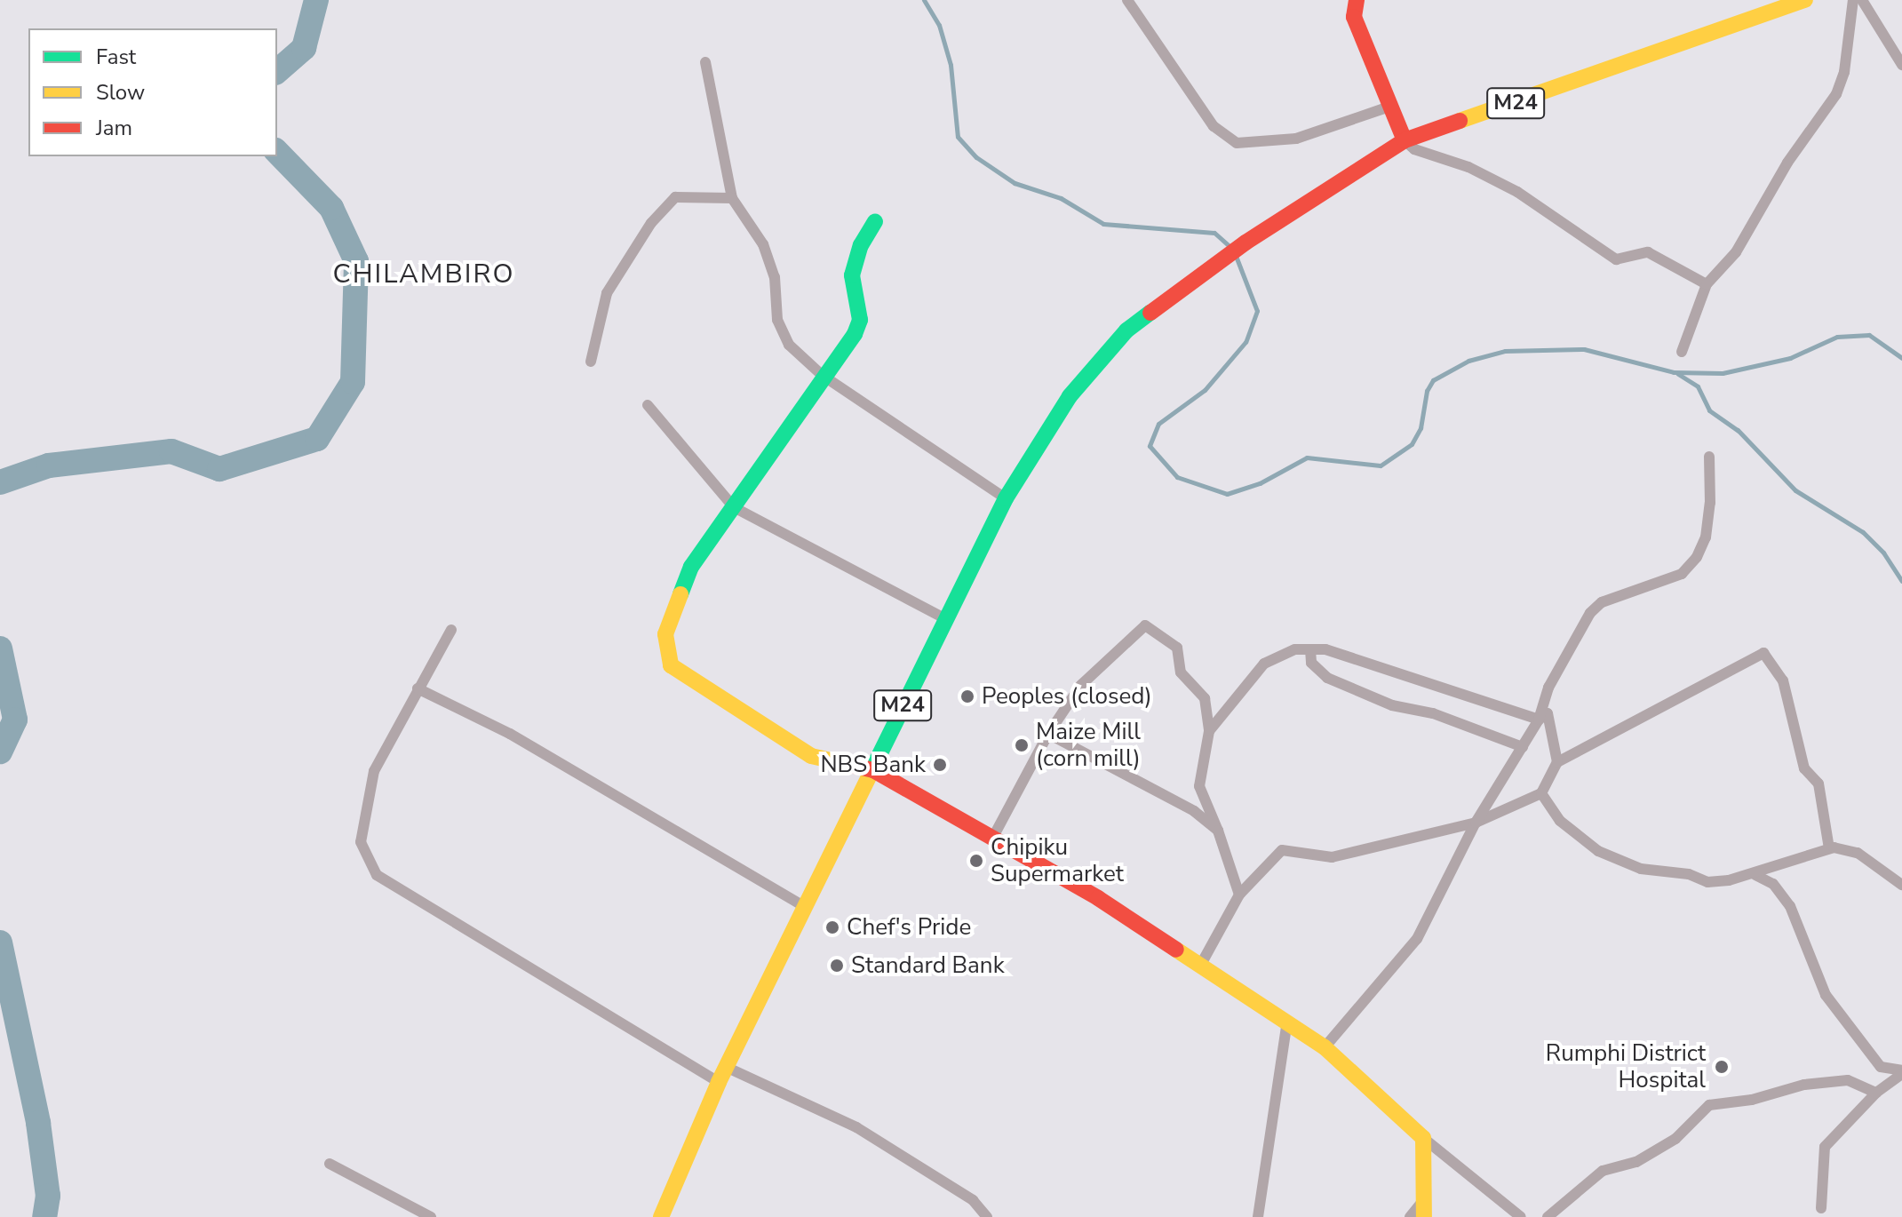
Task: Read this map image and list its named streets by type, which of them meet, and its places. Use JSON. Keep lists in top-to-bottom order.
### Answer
{
  "streets": {
    "main road": ["M24"]
  },
  "districts": ["CHILAMBIRO"],
  "places": [
    "Peoples (closed)",
    "Maize Mill (corn mill)",
    "NBS Bank",
    "Chipiku Supermarket",
    "Chef's Pride",
    "Standard Bank",
    "Rumphi District Hospital"
  ],
  "legend": ["Fast", "Slow", "Jam"]
}
